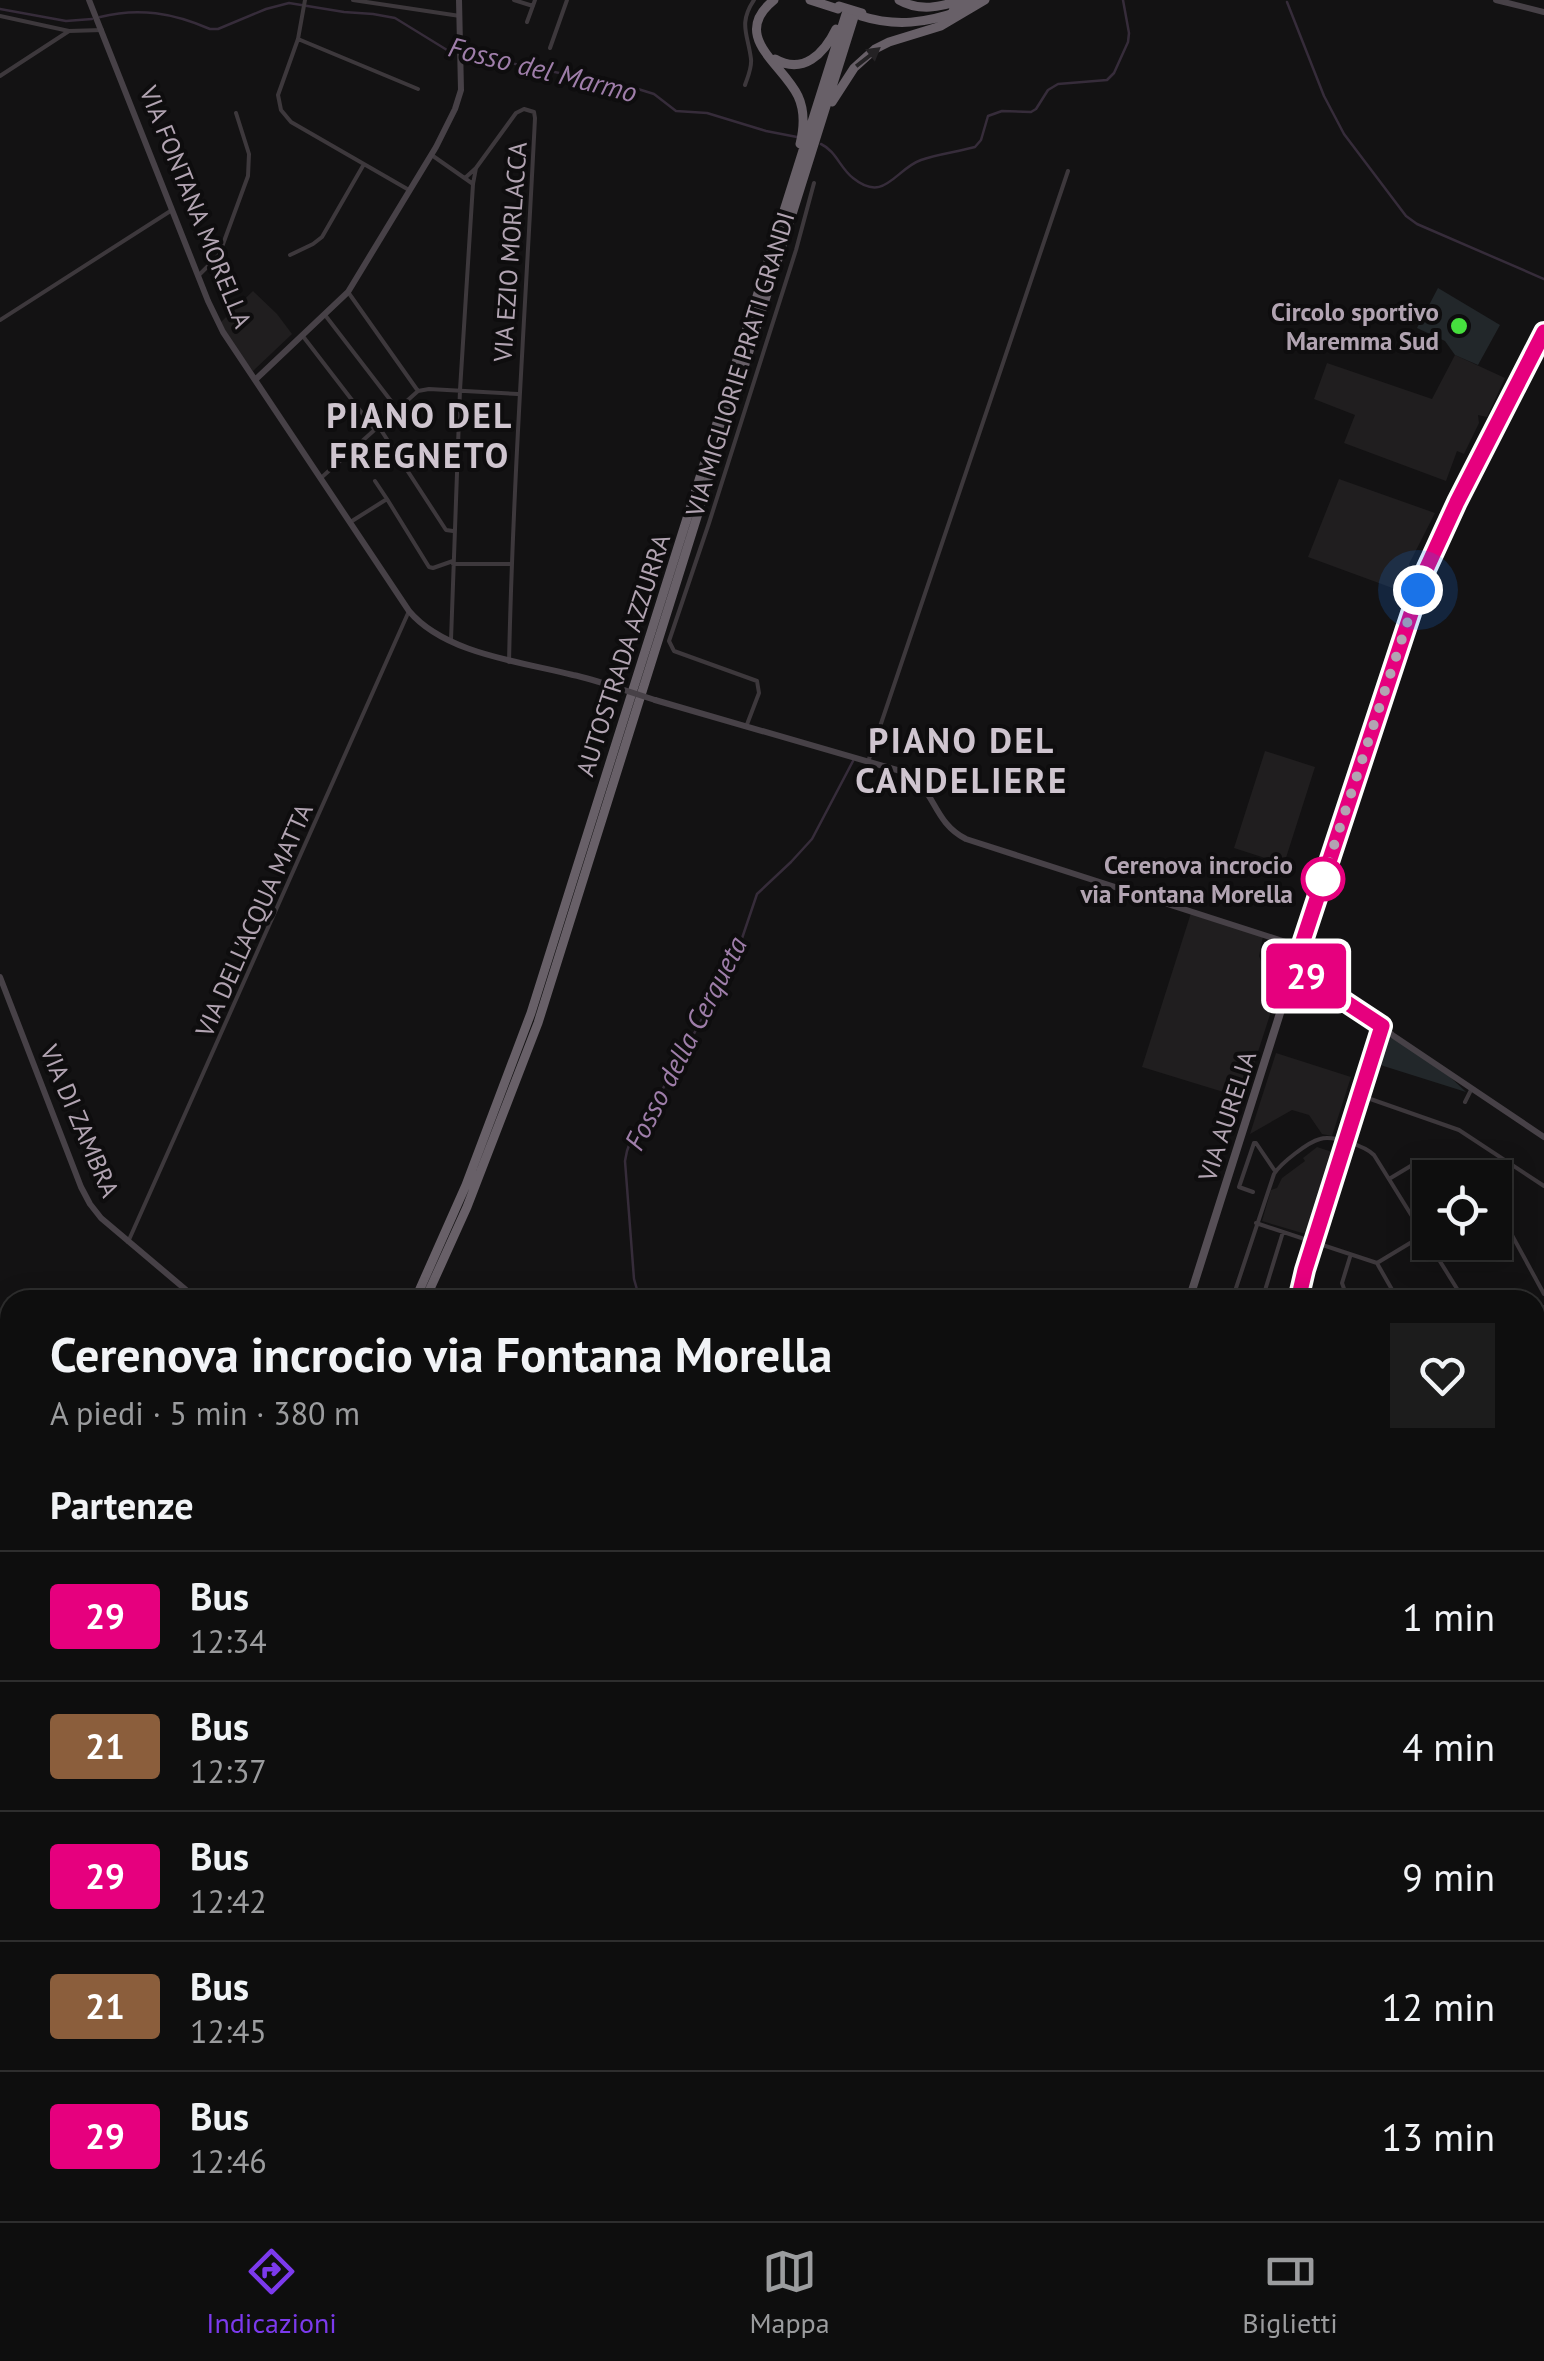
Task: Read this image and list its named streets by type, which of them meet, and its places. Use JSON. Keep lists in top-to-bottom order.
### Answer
{
  "streets": {
    "highway": ["AUTOSTRADA AZZURRA"],
    "main road": ["VIA AURELIA"],
    "street": [
      "VIA FONTANA MORELLA",
      "VIA EZIO MORLACCA",
      "VIA MIGLIORIE PRATI GRANDI",
      "VIA DELL'ACQUA MATTA",
      "VIA DI ZAMBRA"
    ]
  },
  "crossings": [
    ["VIA FONTANA MORELLA", "VIA EZIO MORLACCA"],
    ["VIA FONTANA MORELLA", "VIA MIGLIORIE PRATI GRANDI"],
    ["VIA FONTANA MORELLA", "VIA DELL'ACQUA MATTA"],
    ["VIA FONTANA MORELLA", "VIA AURELIA"],
    ["VIA DELL'ACQUA MATTA", "VIA DI ZAMBRA"]
  ],
  "districts": ["PIANO DEL FREGNETO", "PIANO DEL CANDELIERE"],
  "water": ["Fosso del Marmo", "Fosso della Cerqueta"],
  "places": ["Circolo sportivo Maremma Sud", "Cerenova incrocio via Fontana Morella"],
  "lines": ["bus line 29"],
  "page": {
    "on_map": "29",
    "heading": [
      ["Cerenova incrocio via Fontana Morella", "A piedi · 5 min · 380 m"],
      "Partenze"
    ],
    "list": [
      {
        "mark": "29",
        "name": "Bus",
        "note": "12:34",
        "value": "1 min"
      },
      {
        "mark": "21",
        "name": "Bus",
        "note": "12:37",
        "value": "4 min"
      },
      {
        "mark": "29",
        "name": "Bus",
        "note": "12:42",
        "value": "9 min"
      },
      {
        "mark": "21",
        "name": "Bus",
        "note": "12:45",
        "value": "12 min"
      },
      {
        "mark": "29",
        "name": "Bus",
        "note": "12:46",
        "value": "13 min"
      }
    ],
    "tabs": ["Indicazioni", "Mappa", "Biglietti"]
  }
}
